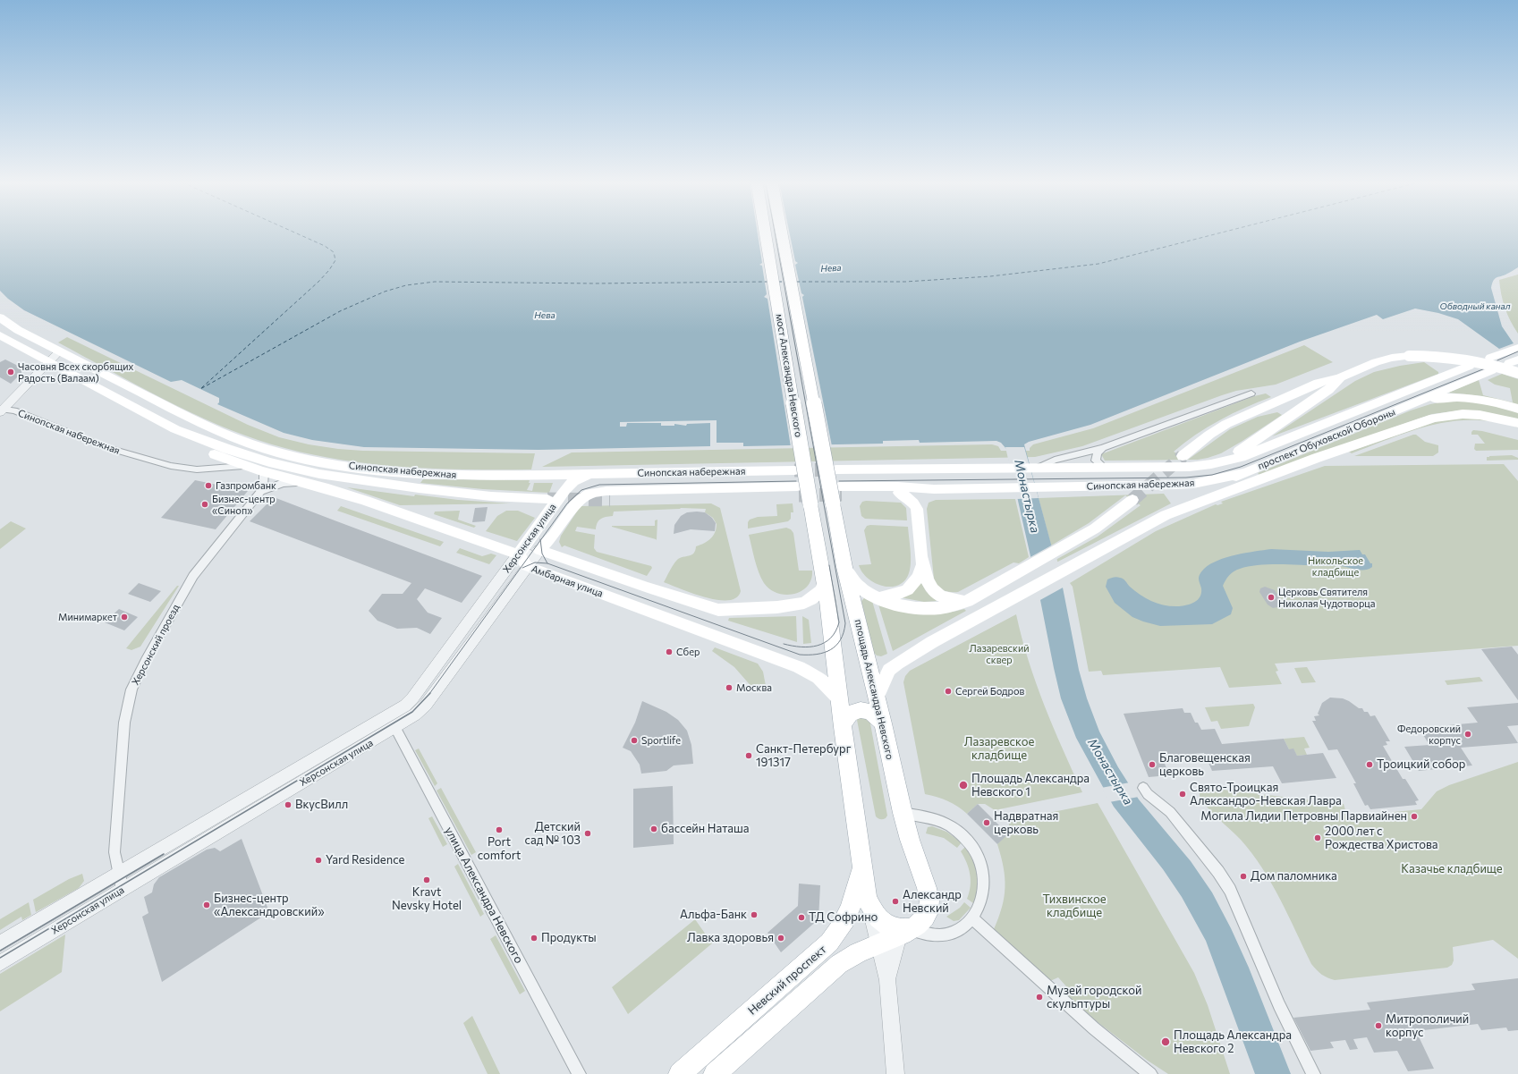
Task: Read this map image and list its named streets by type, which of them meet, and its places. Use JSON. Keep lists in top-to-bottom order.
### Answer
{
  "streets": {
    "main road": [
      "мост Александра Невского",
      "Синопская набережная",
      "проспект Обуховской Обороны",
      "Херсонская улица",
      "Амбарная улица",
      "площадь Александра Невского",
      "Невский проспект"
    ],
    "street": ["Херсонский проезд", "улица Александра Невского"]
  },
  "crossings": [
    ["мост Александра Невского", "Амбарная улица"],
    ["мост Александра Невского", "площадь Александра Невского"],
    ["Синопская набережная", "проспект Обуховской Обороны"],
    ["Синопская набережная", "Херсонская улица"],
    ["Синопская набережная", "Амбарная улица"],
    ["Синопская набережная", "Херсонский проезд"],
    ["проспект Обуховской Обороны", "площадь Александра Невского"],
    ["Херсонская улица", "Амбарная улица"],
    ["Херсонская улица", "Херсонский проезд"],
    ["Херсонская улица", "улица Александра Невского"]
  ],
  "water": ["Нева", "Обводный канал", "Монастырка"],
  "parks": [
    "Никольское кладбище",
    "Лазаревский сквер",
    "Лазаревское кладбище",
    "Казачье кладбище",
    "Тихвинское кладбище"
  ],
  "places": [
    "Часовня Всех скорбящих Радость (Валаам)",
    "Газпромбанк",
    "Бизнес-центр «Синоп»",
    "Церковь Святителя Николая Чудотворца",
    "Минимаркет",
    "Сбер",
    "Москва",
    "Сергей Бодров",
    "Федоровский корпус",
    "Sportlife",
    "Санкт-Петербург 191317",
    "Благовещенская церковь",
    "Троицкий собор",
    "Площадь Александра Невского 1",
    "Свято-Троицкая Александро-Невская Лавра",
    "ВкусВилл",
    "Могила Лидии Петровны Парвиайнен",
    "Надвратная церковь",
    "бассейн Наташа",
    "Port comfort",
    "Детский сад № 103",
    "2000 лет с Рождества Христова",
    "Yard Residence",
    "Дом паломника",
    "Kravt Nevsky Hotel",
    "Александр Невский",
    "Бизнес-центр «Александровский»",
    "Альфа-Банк",
    "ТД Софрино",
    "Продукты",
    "Лавка здоровья",
    "Музей городской скульптуры",
    "Митрополичий корпус",
    "Площадь Александра Невского 2"
  ]
}
